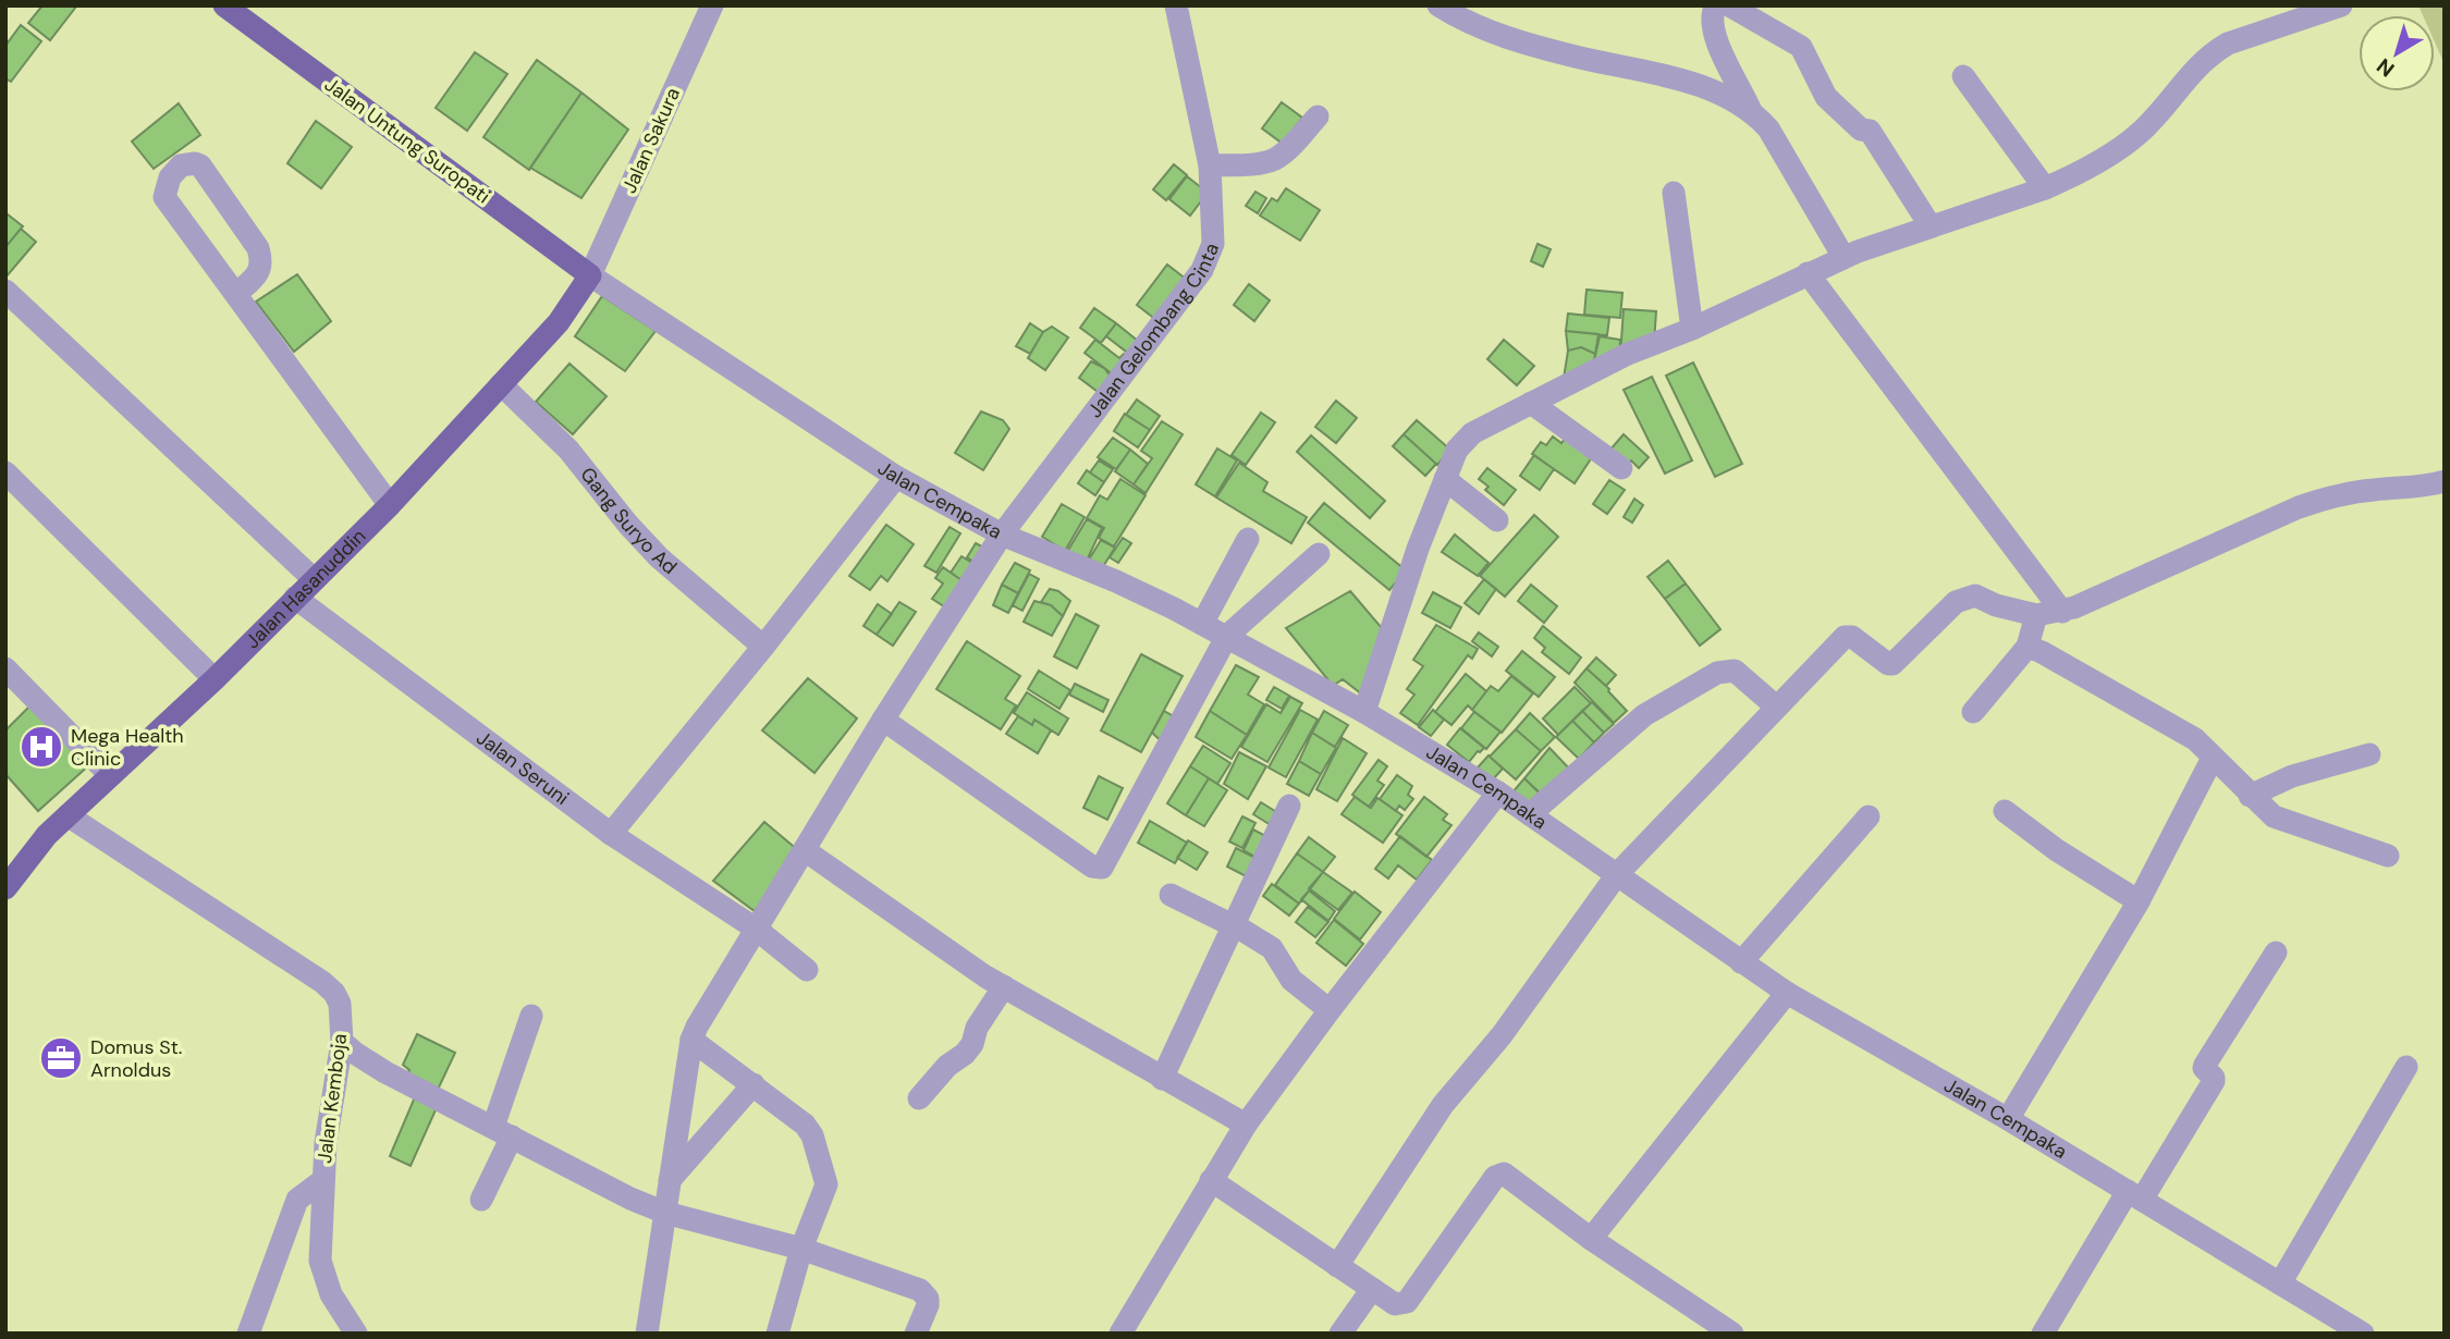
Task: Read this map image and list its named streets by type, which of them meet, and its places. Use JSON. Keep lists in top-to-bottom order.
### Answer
{
  "streets": {
    "main road": ["Jalan Untung Suropati", "Jalan Hasanuddin"],
    "street": [
      "Jalan Sakura",
      "Jalan Gelombang Cinta",
      "Jalan Cempaka",
      "Gang Suryo Ad",
      "Jalan Seruni",
      "Jalan Kemboja"
    ]
  },
  "crossings": [
    ["Jalan Untung Suropati", "Jalan Sakura"],
    ["Jalan Untung Suropati", "Jalan Cempaka"],
    ["Jalan Untung Suropati", "Jalan Hasanuddin"],
    ["Jalan Sakura", "Jalan Cempaka"],
    ["Jalan Sakura", "Jalan Hasanuddin"],
    ["Jalan Gelombang Cinta", "Jalan Cempaka"],
    ["Jalan Gelombang Cinta", "Jalan Seruni"],
    ["Jalan Cempaka", "Jalan Hasanuddin"],
    ["Gang Suryo Ad", "Jalan Hasanuddin"],
    ["Jalan Hasanuddin", "Jalan Seruni"],
    ["Jalan Hasanuddin", "Jalan Kemboja"]
  ],
  "places": {
    "hospital": ["Mega Health Clinic"],
    "office": ["Domus St. Arnoldus"]
  },
  "north": "bottom left"
}
